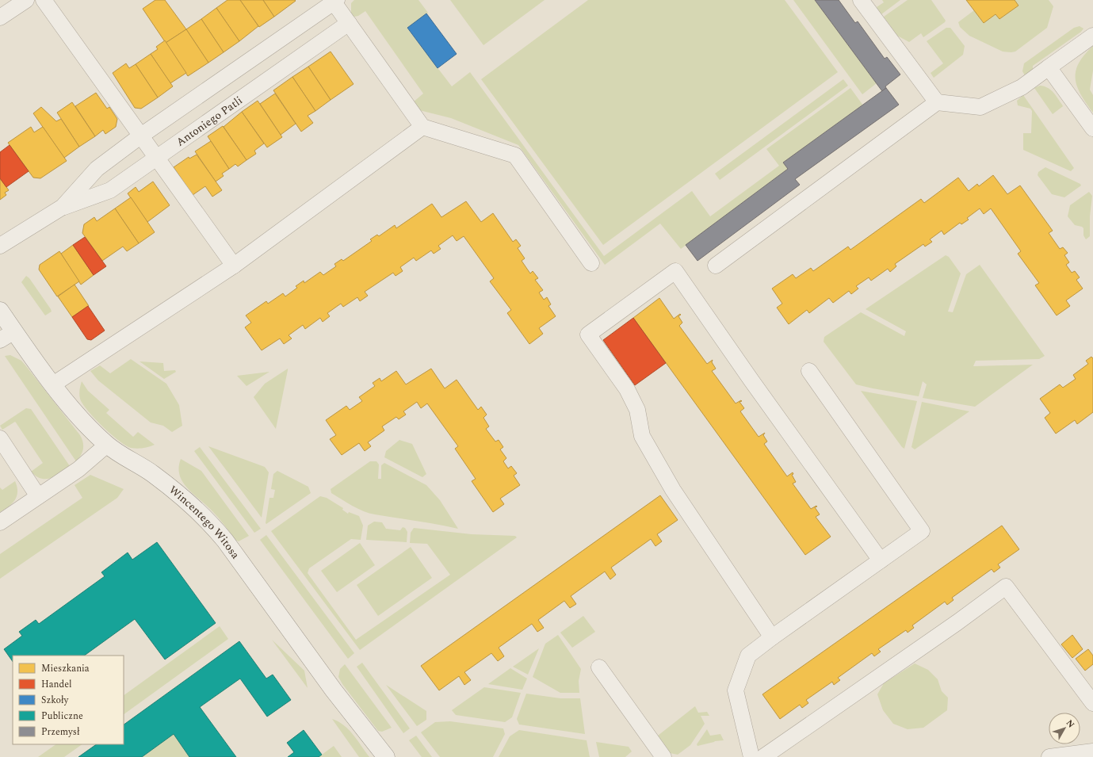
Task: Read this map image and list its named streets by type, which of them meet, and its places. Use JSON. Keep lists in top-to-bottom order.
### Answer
{
  "streets": {
    "street": ["Antoniego Patli", "Wincentego Witosa"]
  },
  "legend": [
    "Mieszkania",
    "Handel",
    "Szkoły",
    "Publiczne",
    "Przemysł"
  ],
  "north": "top right"
}
